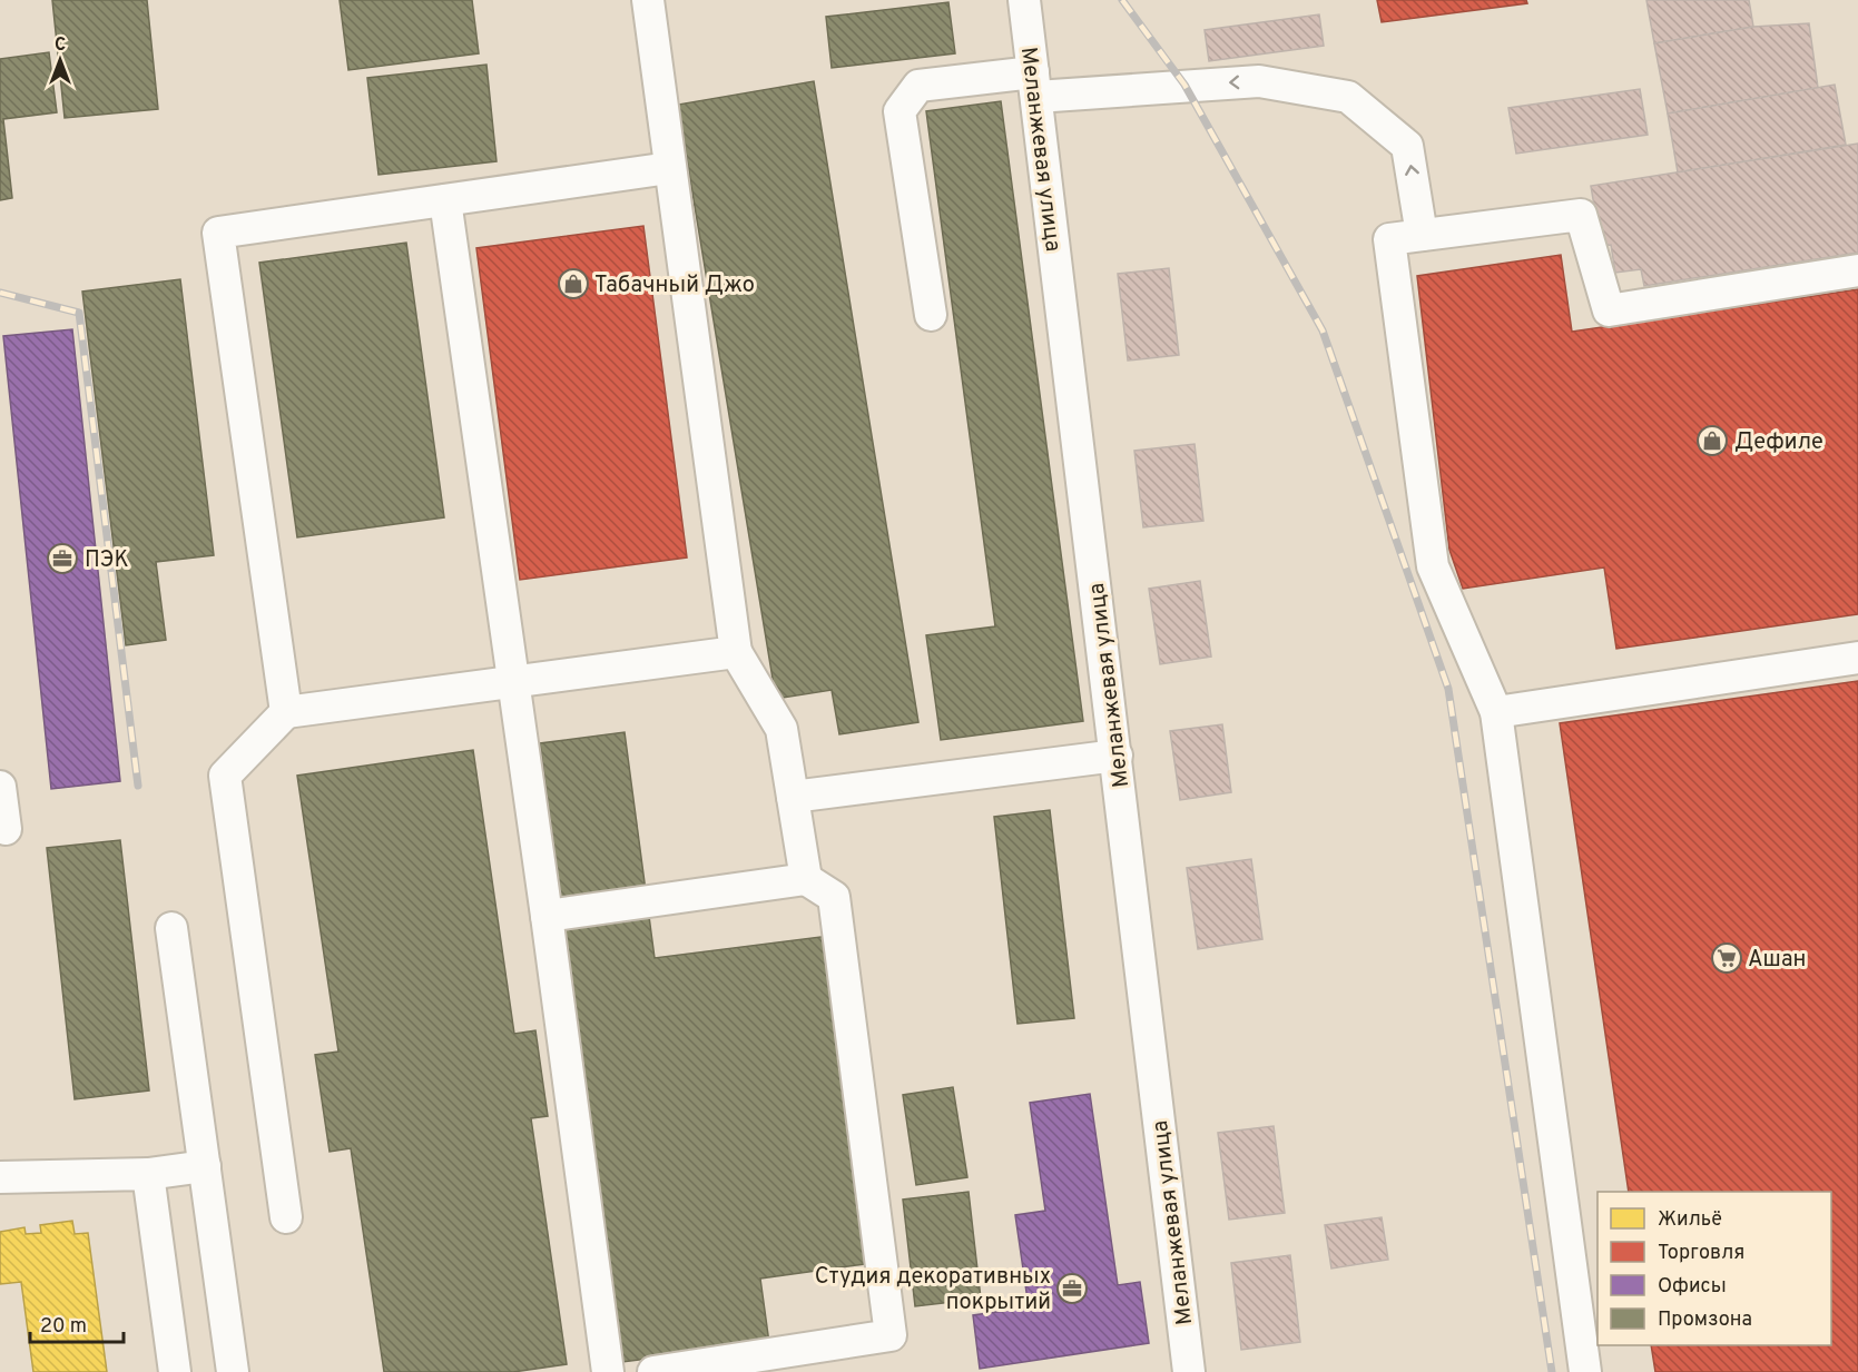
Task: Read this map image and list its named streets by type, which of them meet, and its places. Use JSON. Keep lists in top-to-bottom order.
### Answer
{
  "streets": {
    "street": ["Меланжевая улица"]
  },
  "places": {
    "shop": ["Табачный Джо", "Дефиле"],
    "office": ["ПЭК", "Студия декоративных покрытий"],
    "supermarket": ["Ашан"]
  },
  "legend": [
    "Жильё",
    "Торговля",
    "Офисы",
    "Промзона"
  ],
  "scale_bar": "20 m",
  "north": "top"
}
